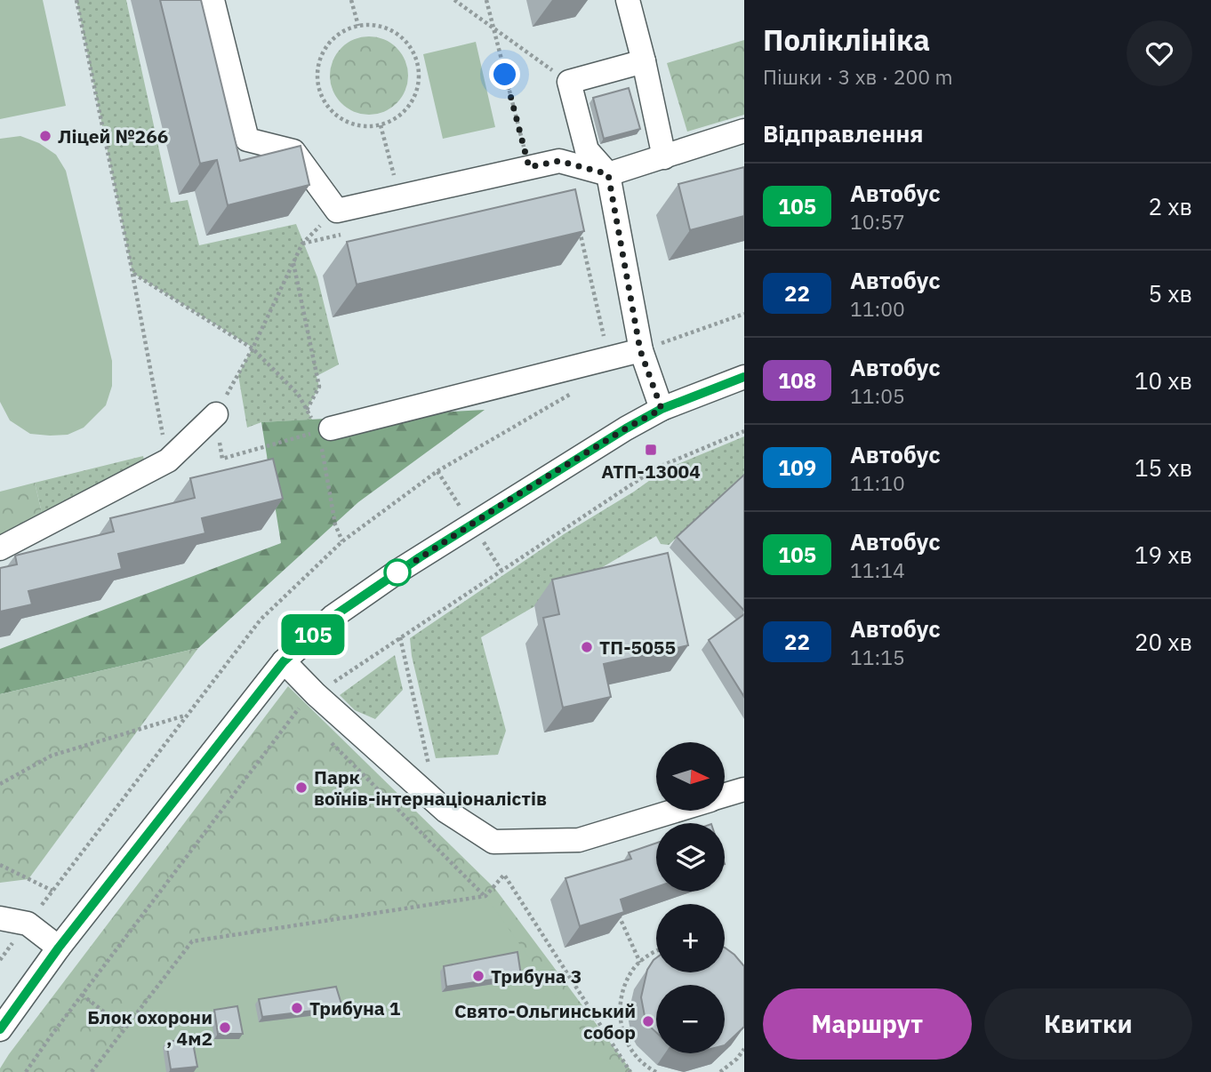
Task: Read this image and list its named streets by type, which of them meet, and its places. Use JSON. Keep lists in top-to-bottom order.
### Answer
{
  "places": {
    "other": [
      "Ліцей №266",
      "ТП-5055",
      "Парк воїнів-інтернаціоналістів",
      "Трибуна 3",
      "Трибуна 1",
      "Свято-Ольгинський собор",
      "Блок охорони , 4м2"
    ],
    "transit": ["АТП-13004"]
  },
  "lines": ["bus line 105"],
  "north": "right",
  "page": {
    "on_map": "105",
    "heading": [
      ["Поліклініка", "Пішки · 3 хв · 200 m"],
      "Відправлення"
    ],
    "list": [
      {
        "mark": "105",
        "name": "Автобус",
        "note": "10:57",
        "value": "2 хв"
      },
      {
        "mark": "22",
        "name": "Автобус",
        "note": "11:00",
        "value": "5 хв"
      },
      {
        "mark": "108",
        "name": "Автобус",
        "note": "11:05",
        "value": "10 хв"
      },
      {
        "mark": "109",
        "name": "Автобус",
        "note": "11:10",
        "value": "15 хв"
      },
      {
        "mark": "105",
        "name": "Автобус",
        "note": "11:14",
        "value": "19 хв"
      },
      {
        "mark": "22",
        "name": "Автобус",
        "note": "11:15",
        "value": "20 хв"
      }
    ],
    "map_buttons": ["+", "−"],
    "buttons": ["Маршрут", "Квитки"]
  }
}
